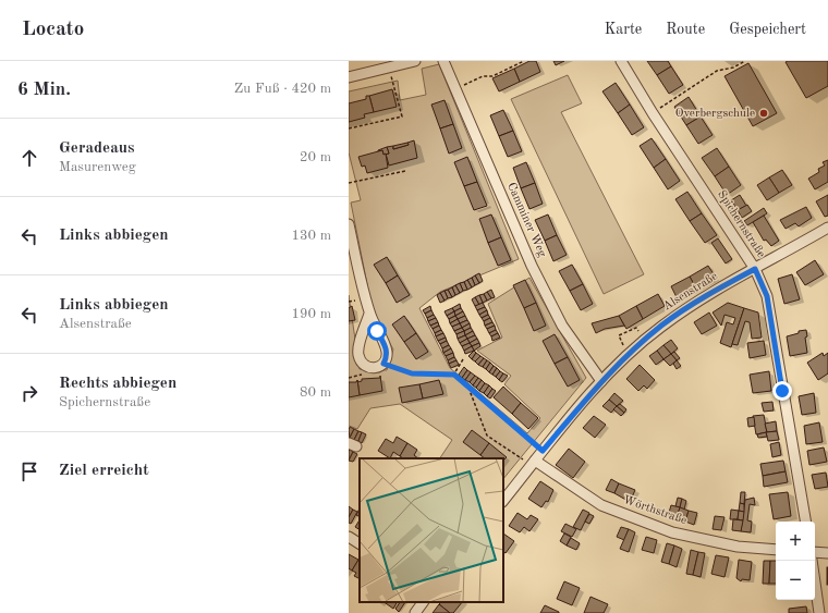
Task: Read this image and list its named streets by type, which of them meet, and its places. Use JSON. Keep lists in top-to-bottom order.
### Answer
{
  "streets": {
    "street": [
      "Camminer Weg",
      "Spichernstraße",
      "Alsenstraße",
      "Wörthstraße"
    ]
  },
  "crossings": [
    ["Camminer Weg", "Alsenstraße"],
    ["Spichernstraße", "Alsenstraße"],
    ["Alsenstraße", "Wörthstraße"]
  ],
  "places": ["Overbergschule"],
  "page": {
    "header": "Locato",
    "nav": ["Karte", "Route", "Gespeichert"],
    "heading": ["6 Min.", "Zu Fuß · 420 m"],
    "list": [
      ["Geradeaus", "Masurenweg", "20 m"],
      ["Links abbiegen", "130 m"],
      ["Links abbiegen", "Alsenstraße", "190 m"],
      ["Rechts abbiegen", "Spichernstraße", "80 m"],
      "Ziel erreicht"
    ],
    "map_buttons": ["+", "−"]
  }
}
